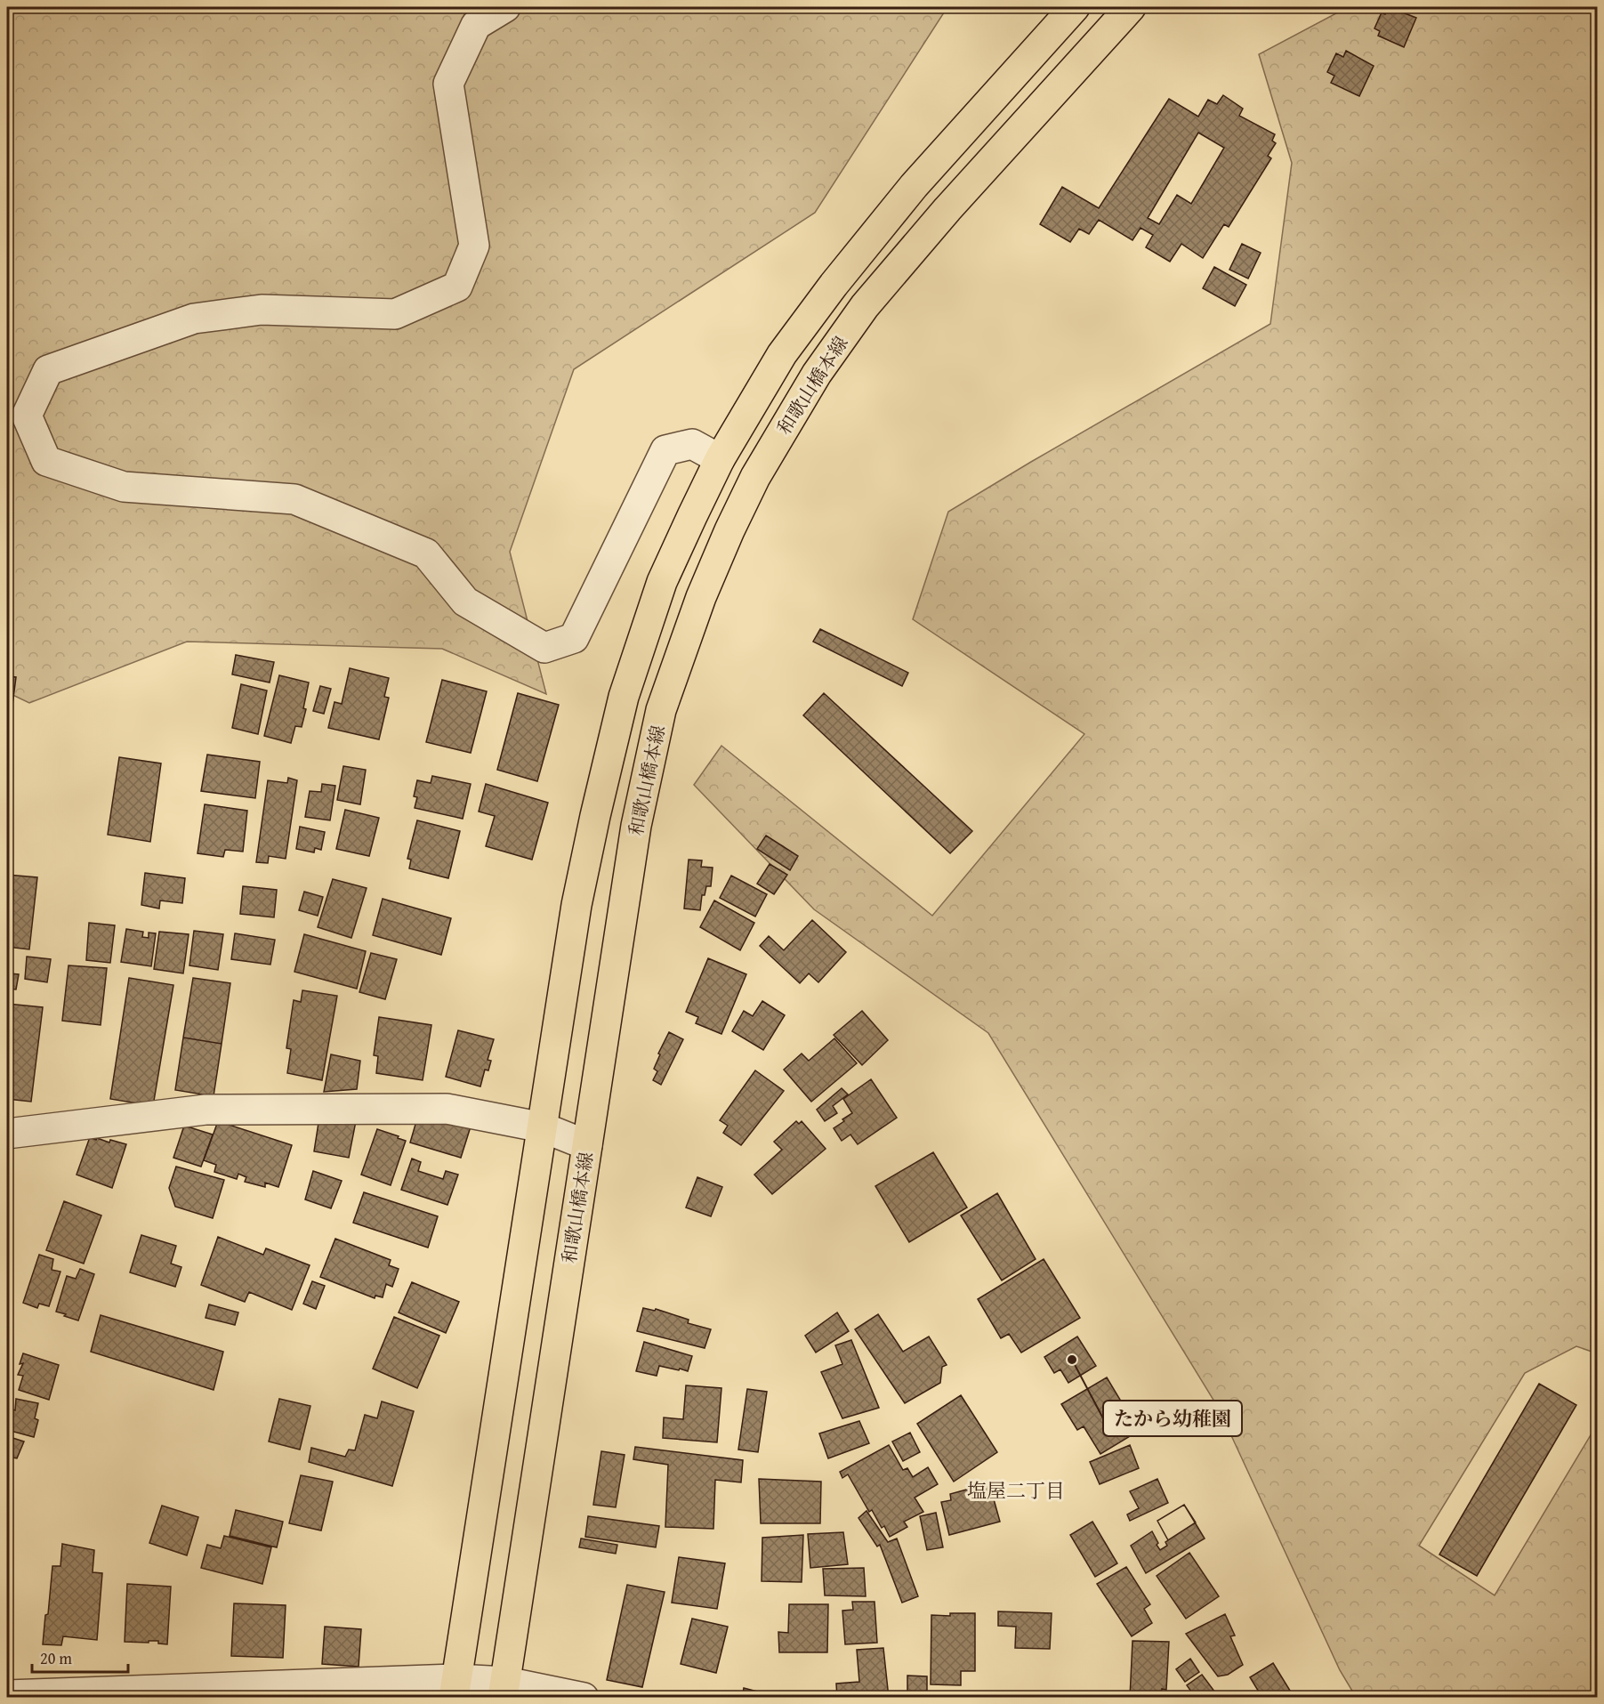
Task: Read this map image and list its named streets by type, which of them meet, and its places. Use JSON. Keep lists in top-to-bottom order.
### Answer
{
  "streets": {
    "main road": ["和歌山橋本線"]
  },
  "districts": ["塩屋二丁目"],
  "places": ["たから幼稚園"],
  "scale_bar": "20 m"
}
